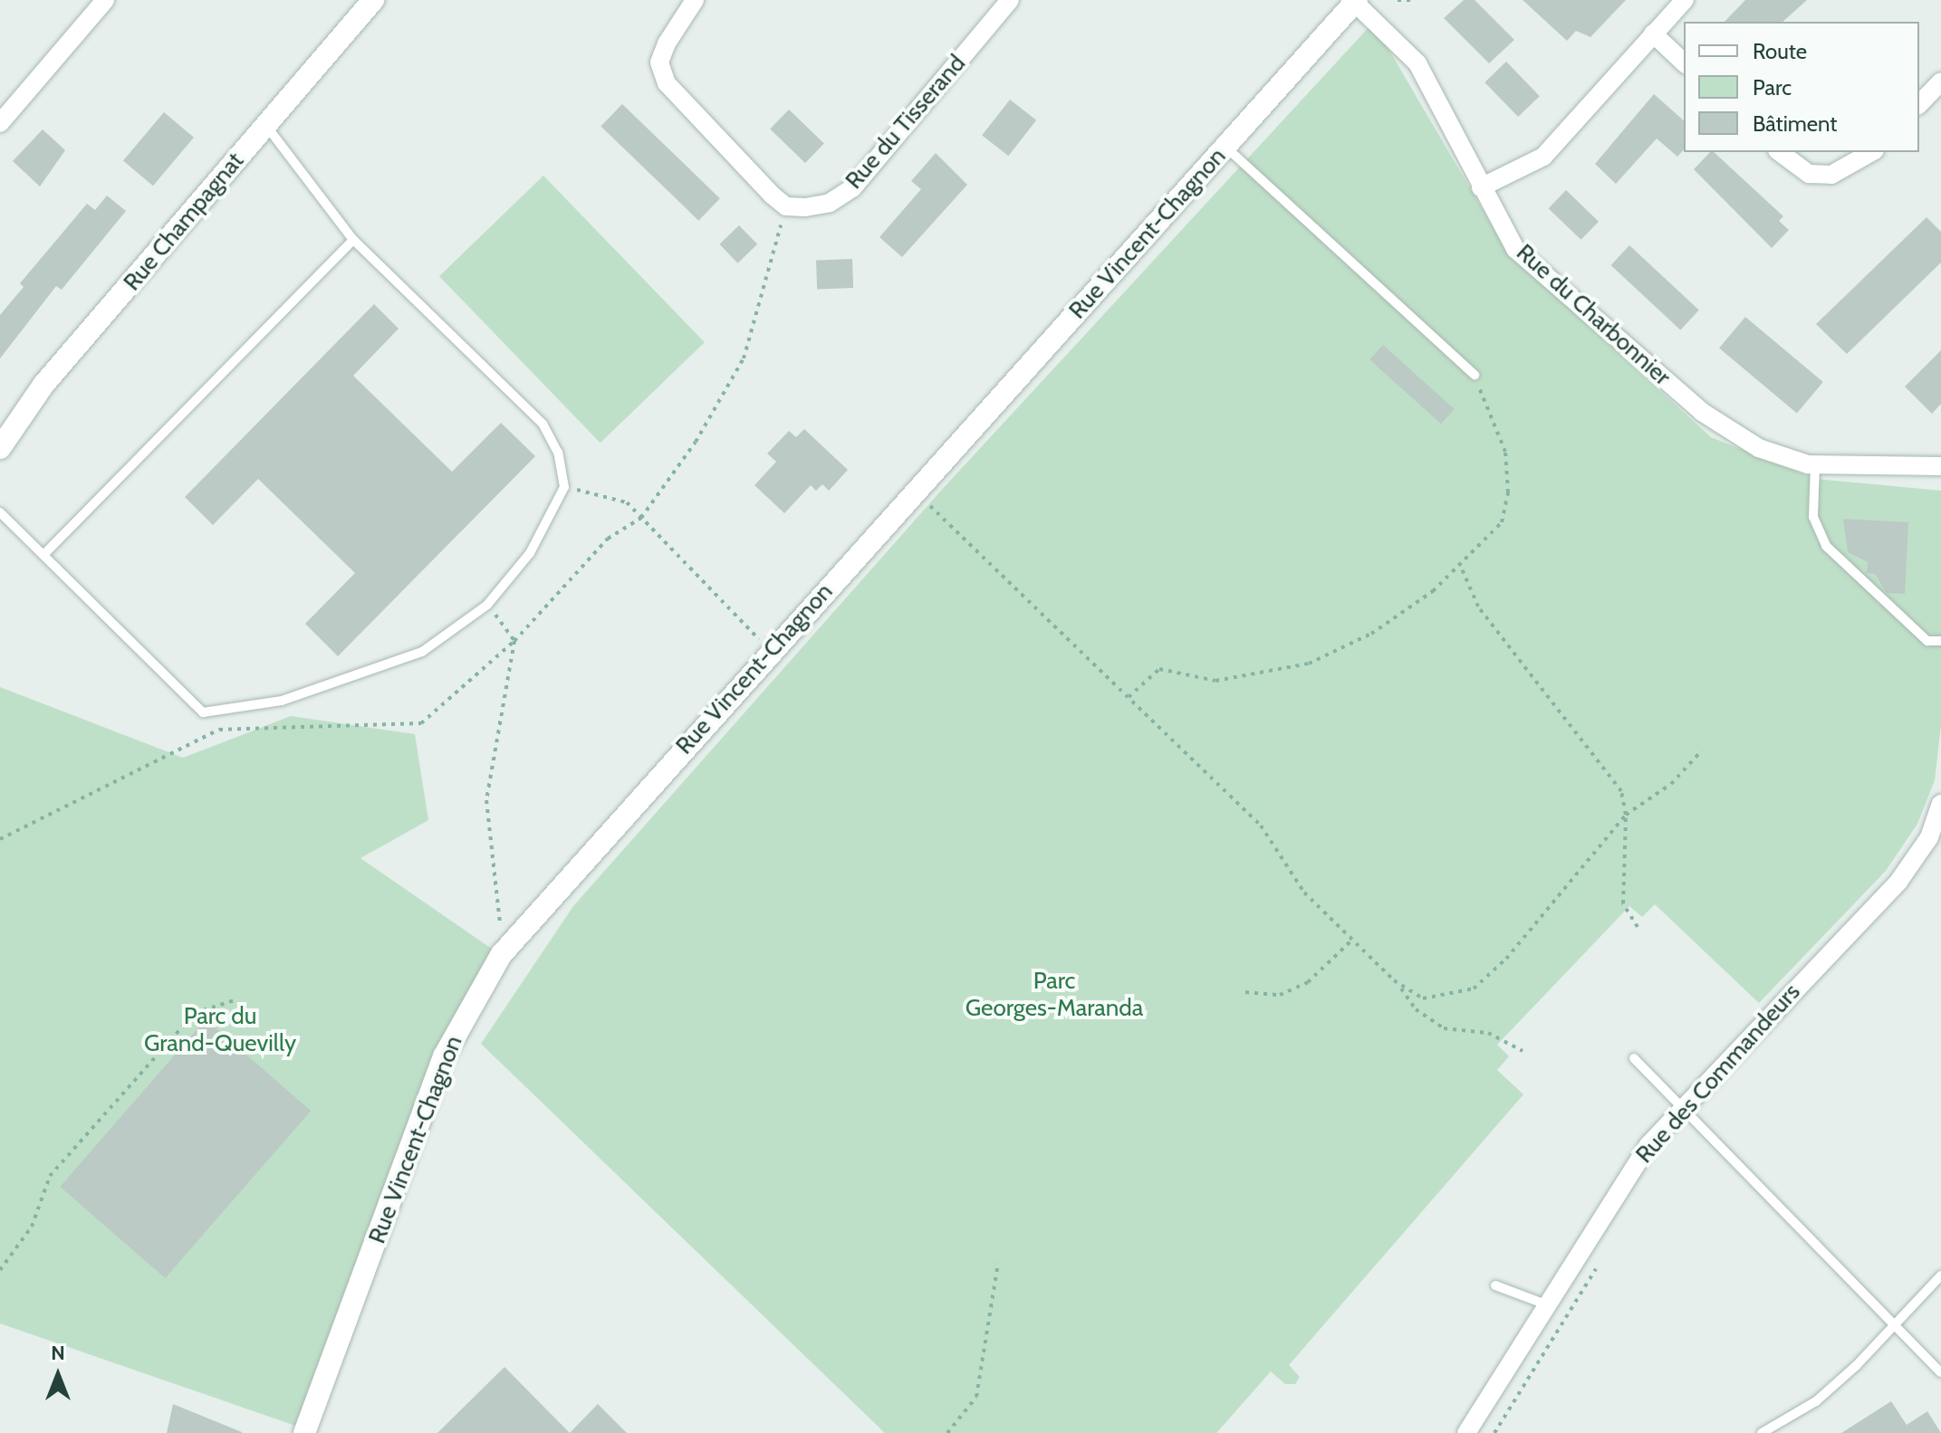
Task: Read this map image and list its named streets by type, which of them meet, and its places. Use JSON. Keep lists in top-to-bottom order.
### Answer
{
  "streets": {
    "street": [
      "Rue du Tisserand",
      "Rue Champagnat",
      "Rue Vincent-Chagnon",
      "Rue du Charbonnier",
      "Rue des Commandeurs"
    ]
  },
  "crossings": [
    ["Rue Vincent-Chagnon", "Rue du Charbonnier"]
  ],
  "parks": ["Parc Georges-Maranda", "Parc du Grand-Quevilly"],
  "legend": ["Route", "Parc", "Bâtiment"],
  "north": "top"
}
